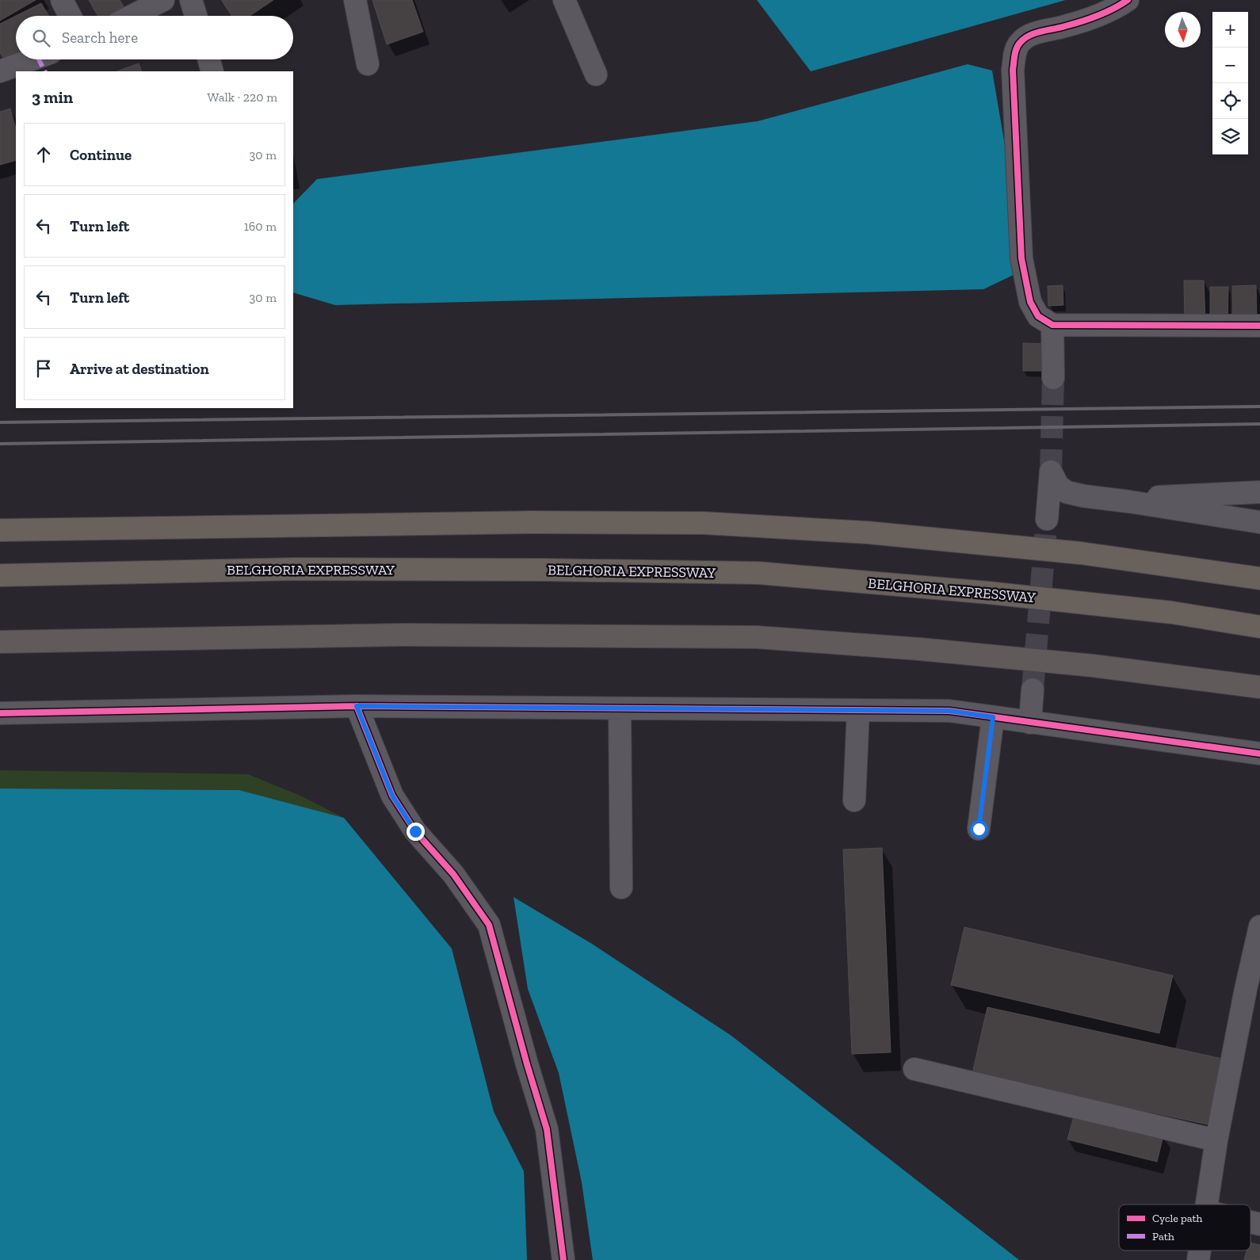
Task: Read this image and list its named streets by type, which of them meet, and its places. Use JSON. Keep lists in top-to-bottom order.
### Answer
{
  "streets": {
    "highway": ["BELGHORIA EXPRESSWAY"]
  },
  "legend": ["Cycle path", "Path"],
  "north": "bottom",
  "page": {
    "map_buttons": ["+", "−"],
    "search": "Search here",
    "heading": ["3 min", "Walk · 220 m"],
    "list": [
      ["Continue", "30 m"],
      ["Turn left", "160 m"],
      ["Turn left", "30 m"],
      "Arrive at destination"
    ]
  }
}
